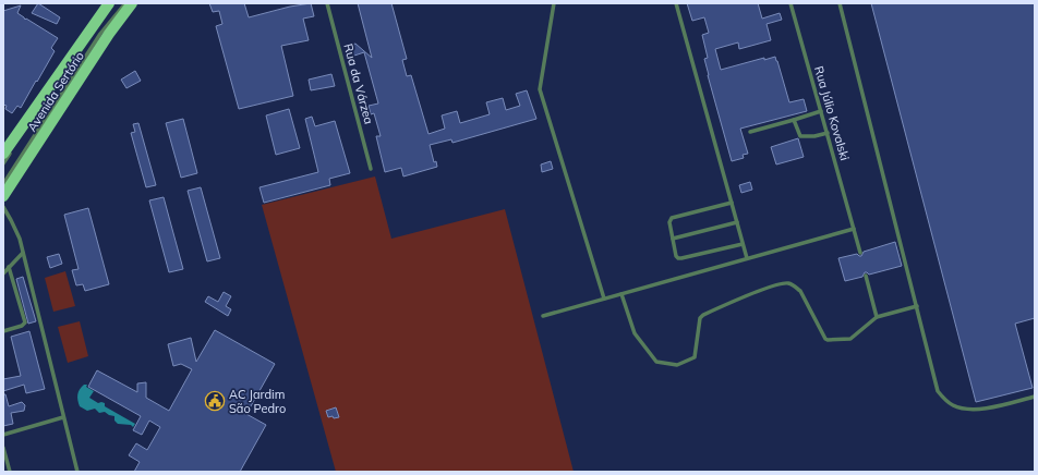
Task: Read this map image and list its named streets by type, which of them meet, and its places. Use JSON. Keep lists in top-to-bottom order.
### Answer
{
  "streets": {
    "main road": ["Avenida Sertório"],
    "lane": ["Rua da Várzea", "Rua Júlio Kovalski"]
  },
  "places": {
    "public building": ["AC Jardim São Pedro"]
  }
}
